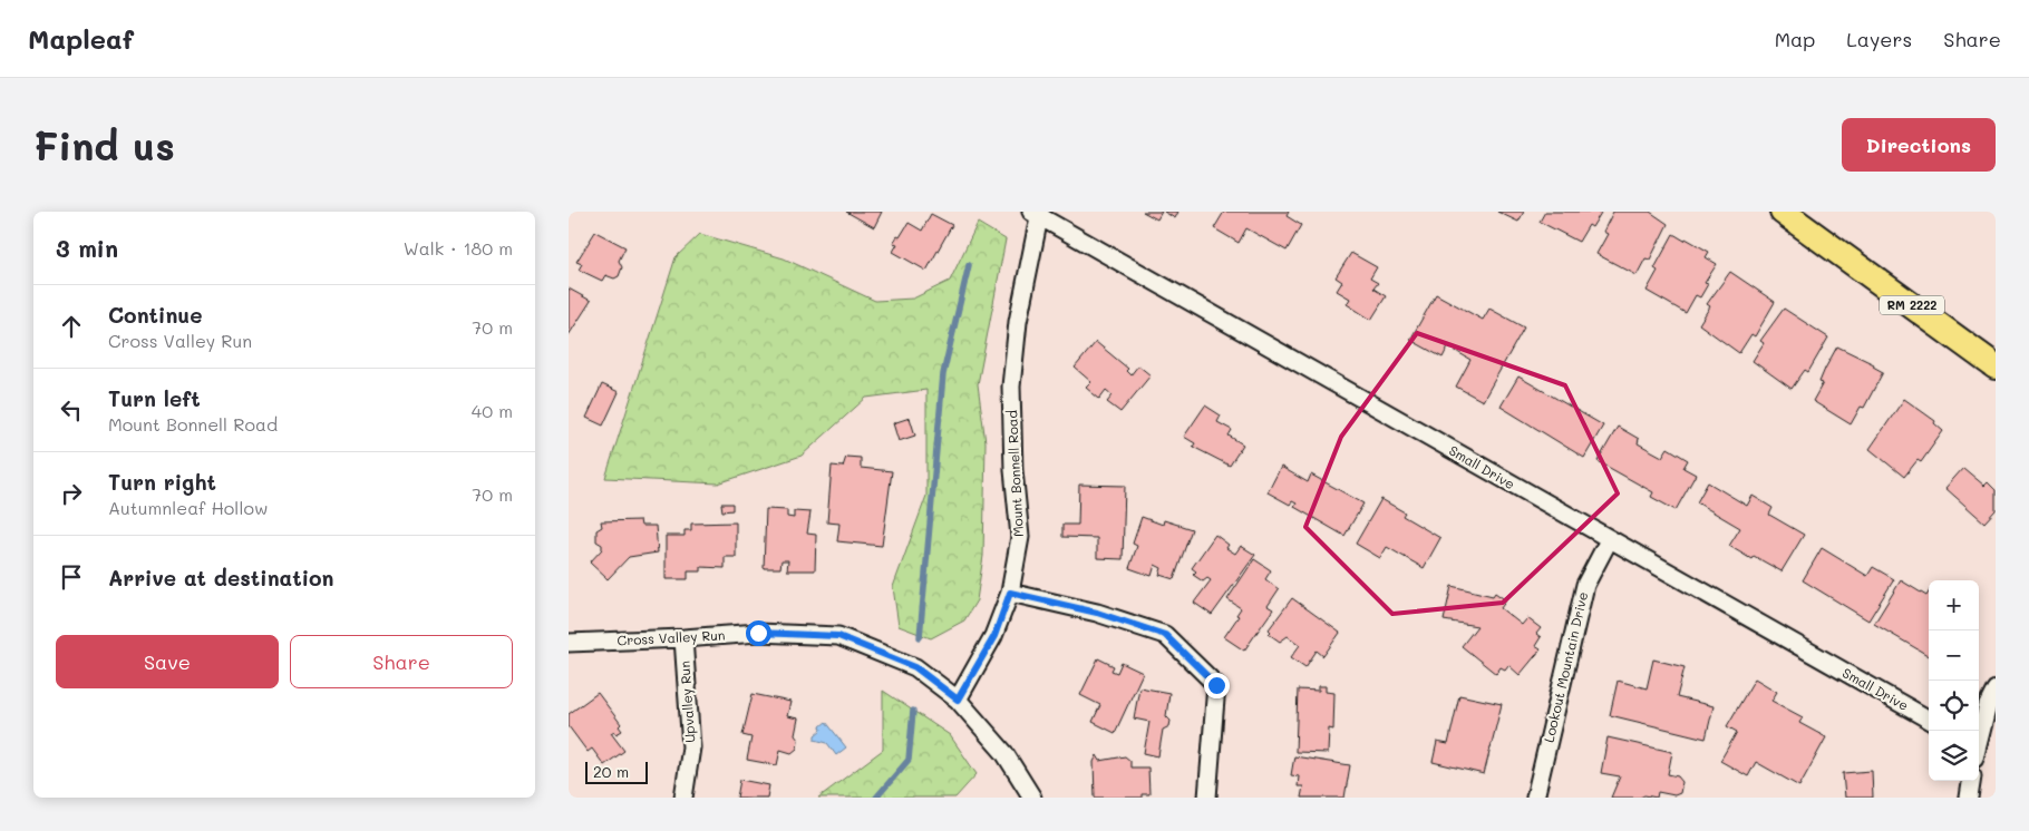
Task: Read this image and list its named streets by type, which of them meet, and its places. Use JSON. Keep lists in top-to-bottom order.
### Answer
{
  "streets": {
    "main road": ["RM 2222"],
    "street": [
      "Small Drive",
      "Mount Bonnell Road",
      "Cross Valley Run",
      "Lookout Mountain Drive",
      "Upvalley Run"
    ]
  },
  "crossings": [
    ["Small Drive", "Mount Bonnell Road"],
    ["Small Drive", "Lookout Mountain Drive"],
    ["Mount Bonnell Road", "Cross Valley Run"],
    ["Cross Valley Run", "Upvalley Run"]
  ],
  "scale_bar": "20 m",
  "page": {
    "header": "Mapleaf",
    "nav": ["Map", "Layers", "Share"],
    "buttons": [
      "Directions",
      ["Save", "Share"]
    ],
    "title": "Find us",
    "heading": ["3 min", "Walk · 180 m"],
    "list": [
      ["Continue", "Cross Valley Run", "70 m"],
      ["Turn left", "Mount Bonnell Road", "40 m"],
      ["Turn right", "Autumnleaf Hollow", "70 m"],
      "Arrive at destination"
    ],
    "map_buttons": ["+", "−"],
    "scale": "20 m"
  }
}
